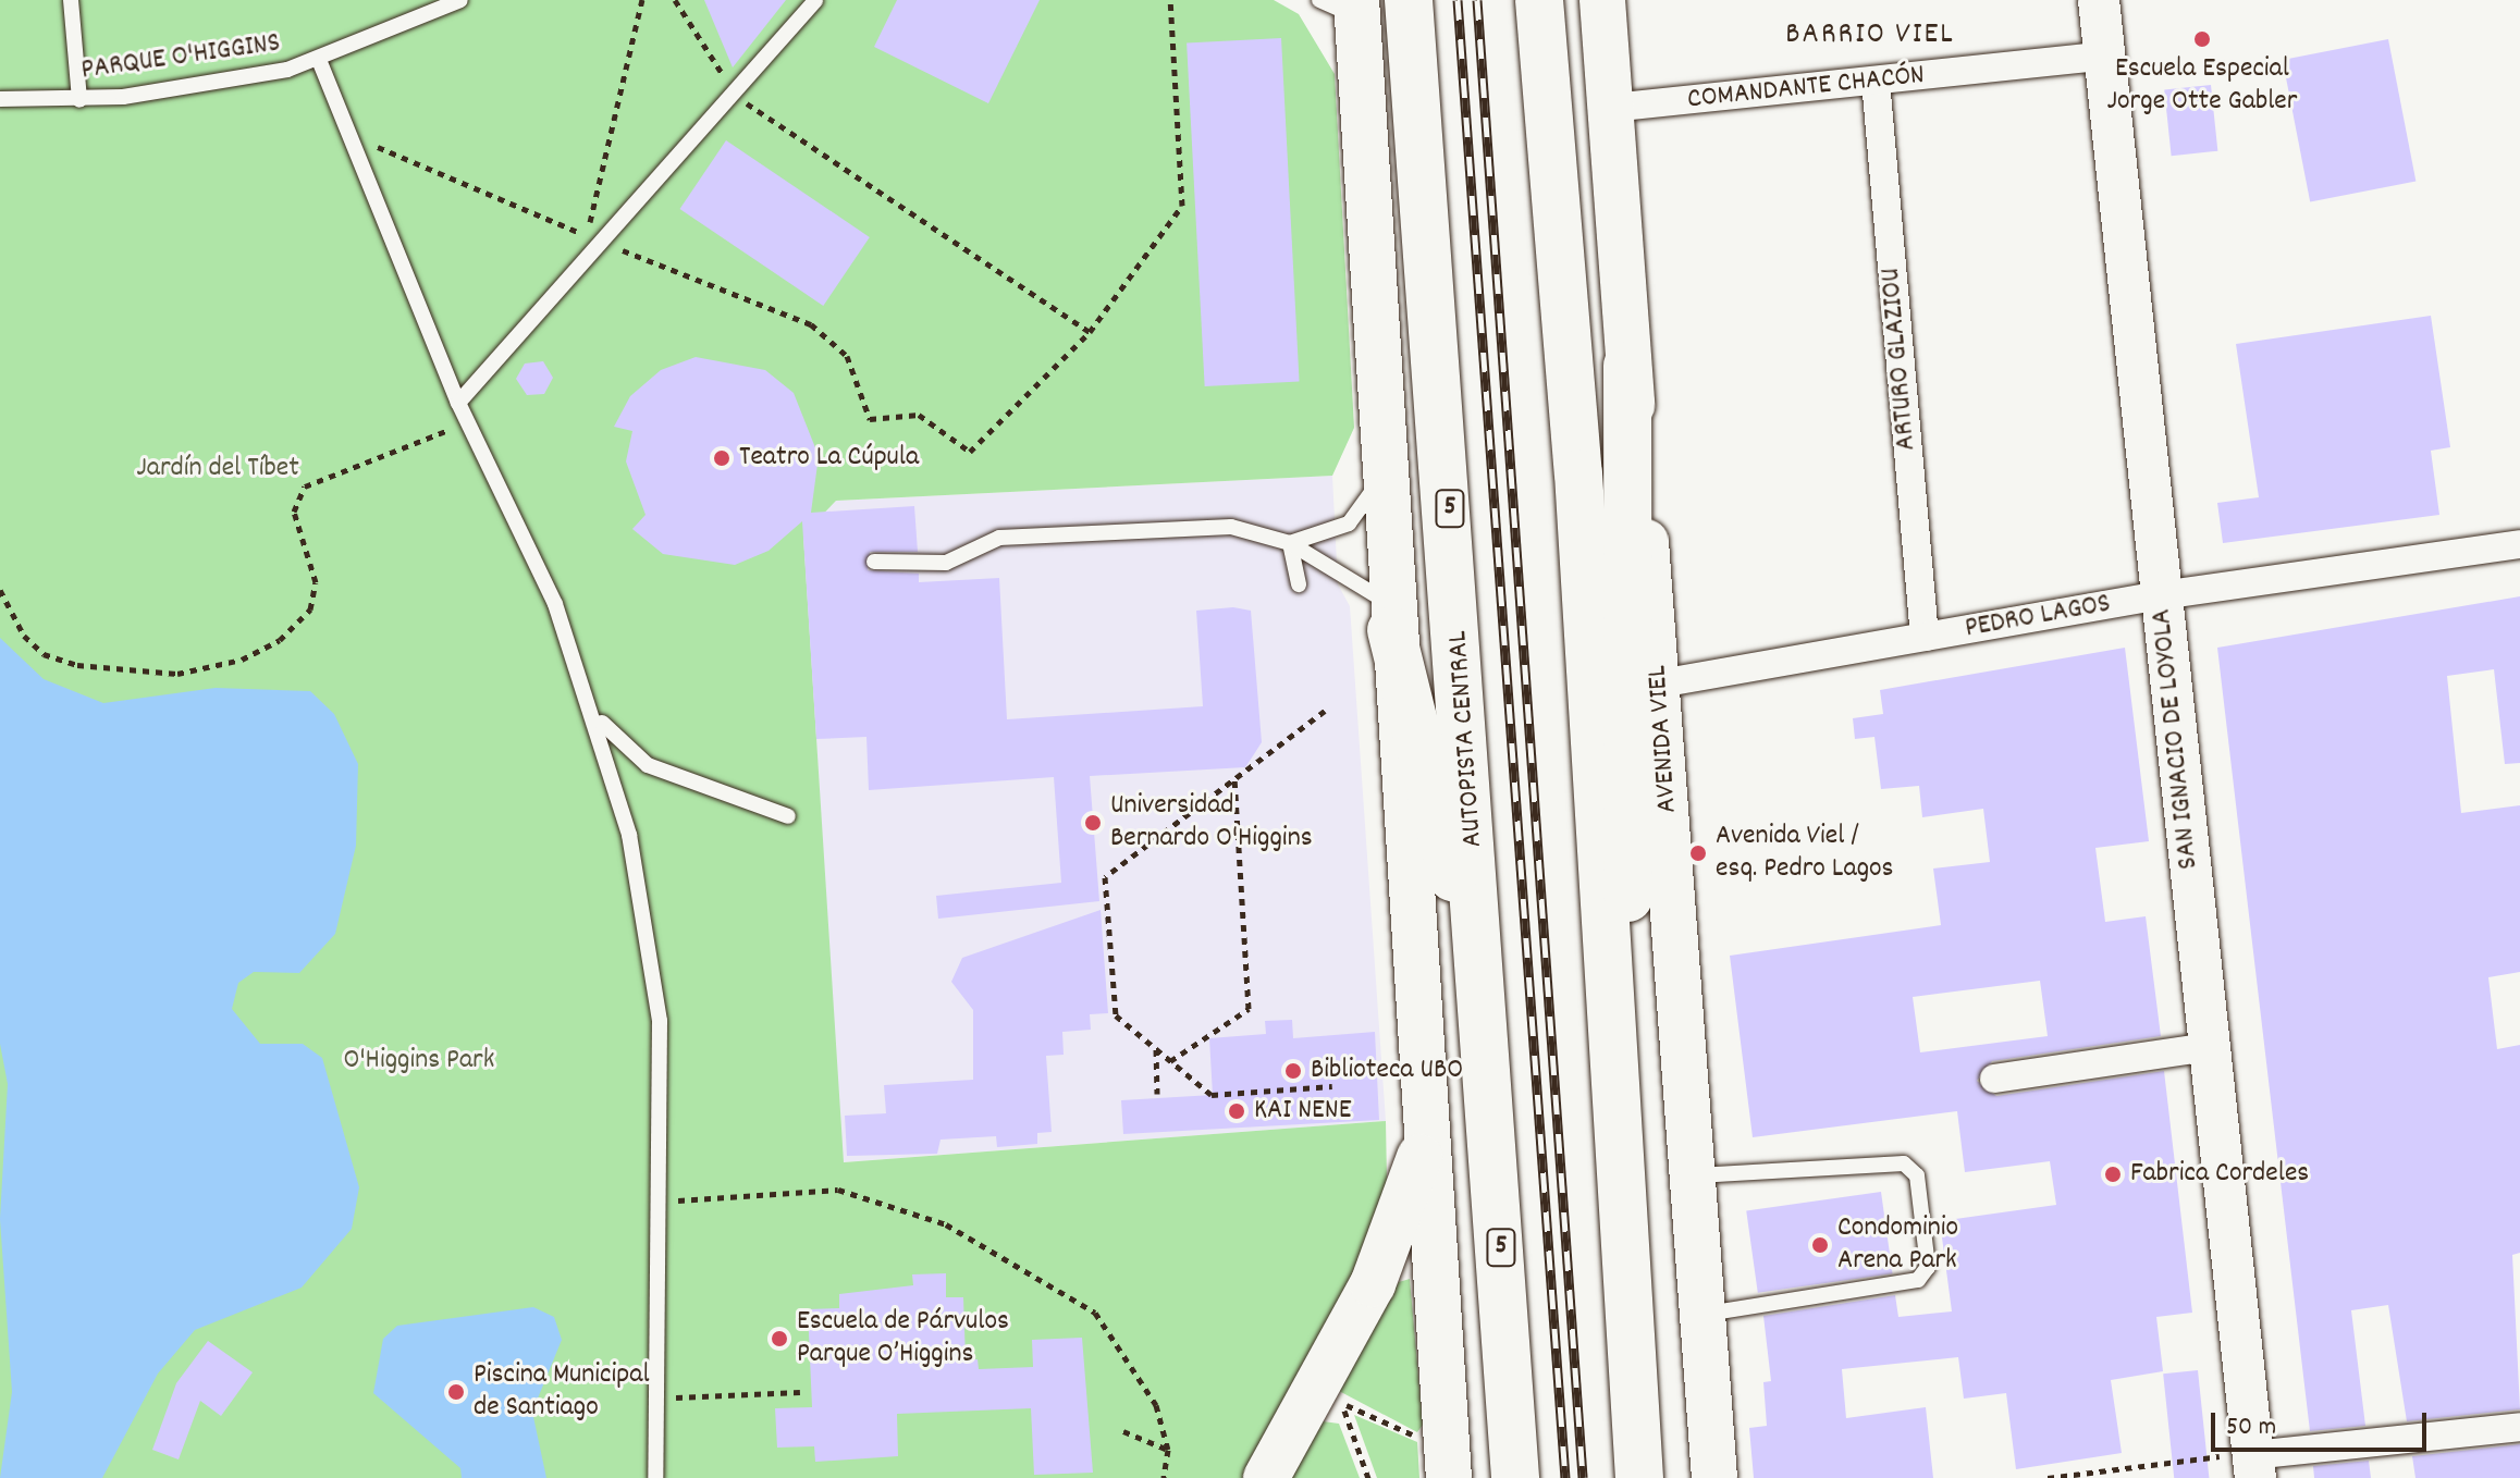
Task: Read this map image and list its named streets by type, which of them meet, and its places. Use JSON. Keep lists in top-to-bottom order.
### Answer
{
  "streets": {
    "highway": ["5", "AUTOPISTA CENTRAL"],
    "main road": ["AVENIDA VIEL"],
    "street": [
      "COMANDANTE CHACÓN",
      "ARTURO GLAZIOU",
      "PEDRO LAGOS",
      "SAN IGNACIO DE LOYOLA"
    ],
    "lane": ["PARQUE O'HIGGINS"]
  },
  "crossings": [
    ["COMANDANTE CHACÓN", "ARTURO GLAZIOU"],
    ["COMANDANTE CHACÓN", "AVENIDA VIEL"],
    ["COMANDANTE CHACÓN", "SAN IGNACIO DE LOYOLA"],
    ["ARTURO GLAZIOU", "PEDRO LAGOS"],
    ["PEDRO LAGOS", "AVENIDA VIEL"],
    ["PEDRO LAGOS", "SAN IGNACIO DE LOYOLA"]
  ],
  "districts": ["BARRIO VIEL"],
  "parks": ["Jardín del Tíbet", "O'Higgins Park"],
  "places": [
    "Escuela Especial Jorge Otte Gabler",
    "Teatro La Cúpula",
    "Universidad Bernardo O'Higgins",
    "Avenida Viel / esq. Pedro Lagos",
    "Biblioteca UBO",
    "KAI NENE",
    "Fabrica Cordeles",
    "Condominio Arena Park",
    "Escuela de Párvulos Parque O’Higgins",
    "Piscina Municipal de Santiago"
  ],
  "scale_bar": "50 m"
}
